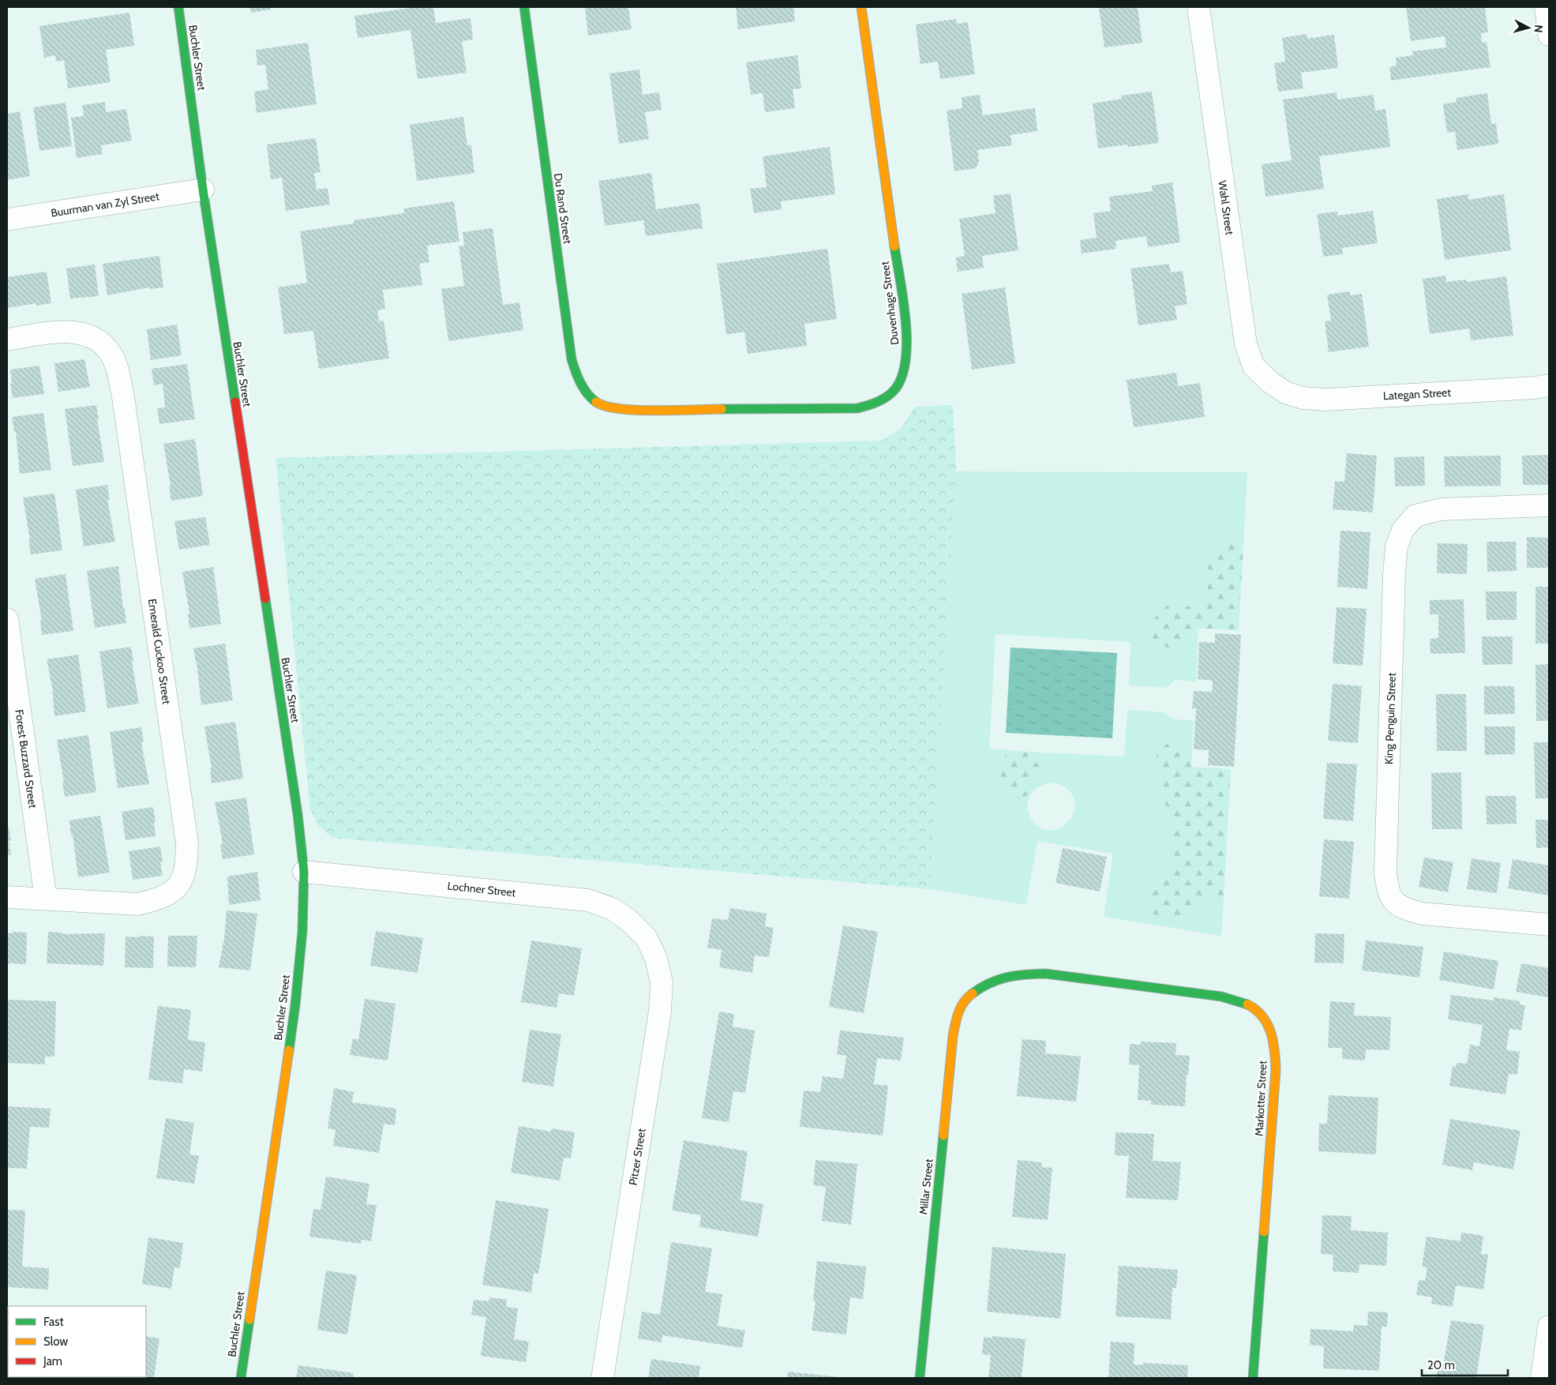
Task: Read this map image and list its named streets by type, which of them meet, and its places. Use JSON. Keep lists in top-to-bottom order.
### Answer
{
  "streets": {
    "street": [
      "Buchler Street",
      "Buurman van Zyl Street",
      "Wahl Street",
      "Du Rand Street",
      "Duvenhage Street",
      "Lategan Street",
      "Emerald Cuckoo Street",
      "King Penguin Street",
      "Forest Buzzard Street",
      "Lochner Street",
      "Markotter Street",
      "Pitzer Street",
      "Millar Street"
    ]
  },
  "crossings": [
    ["Buchler Street", "Buurman van Zyl Street"],
    ["Buchler Street", "Lochner Street"],
    ["Wahl Street", "Lategan Street"],
    ["Du Rand Street", "Duvenhage Street"],
    ["Emerald Cuckoo Street", "Forest Buzzard Street"],
    ["Lochner Street", "Pitzer Street"],
    ["Markotter Street", "Millar Street"]
  ],
  "legend": ["Fast", "Slow", "Jam"],
  "scale_bar": "20 m",
  "north": "right"
}
